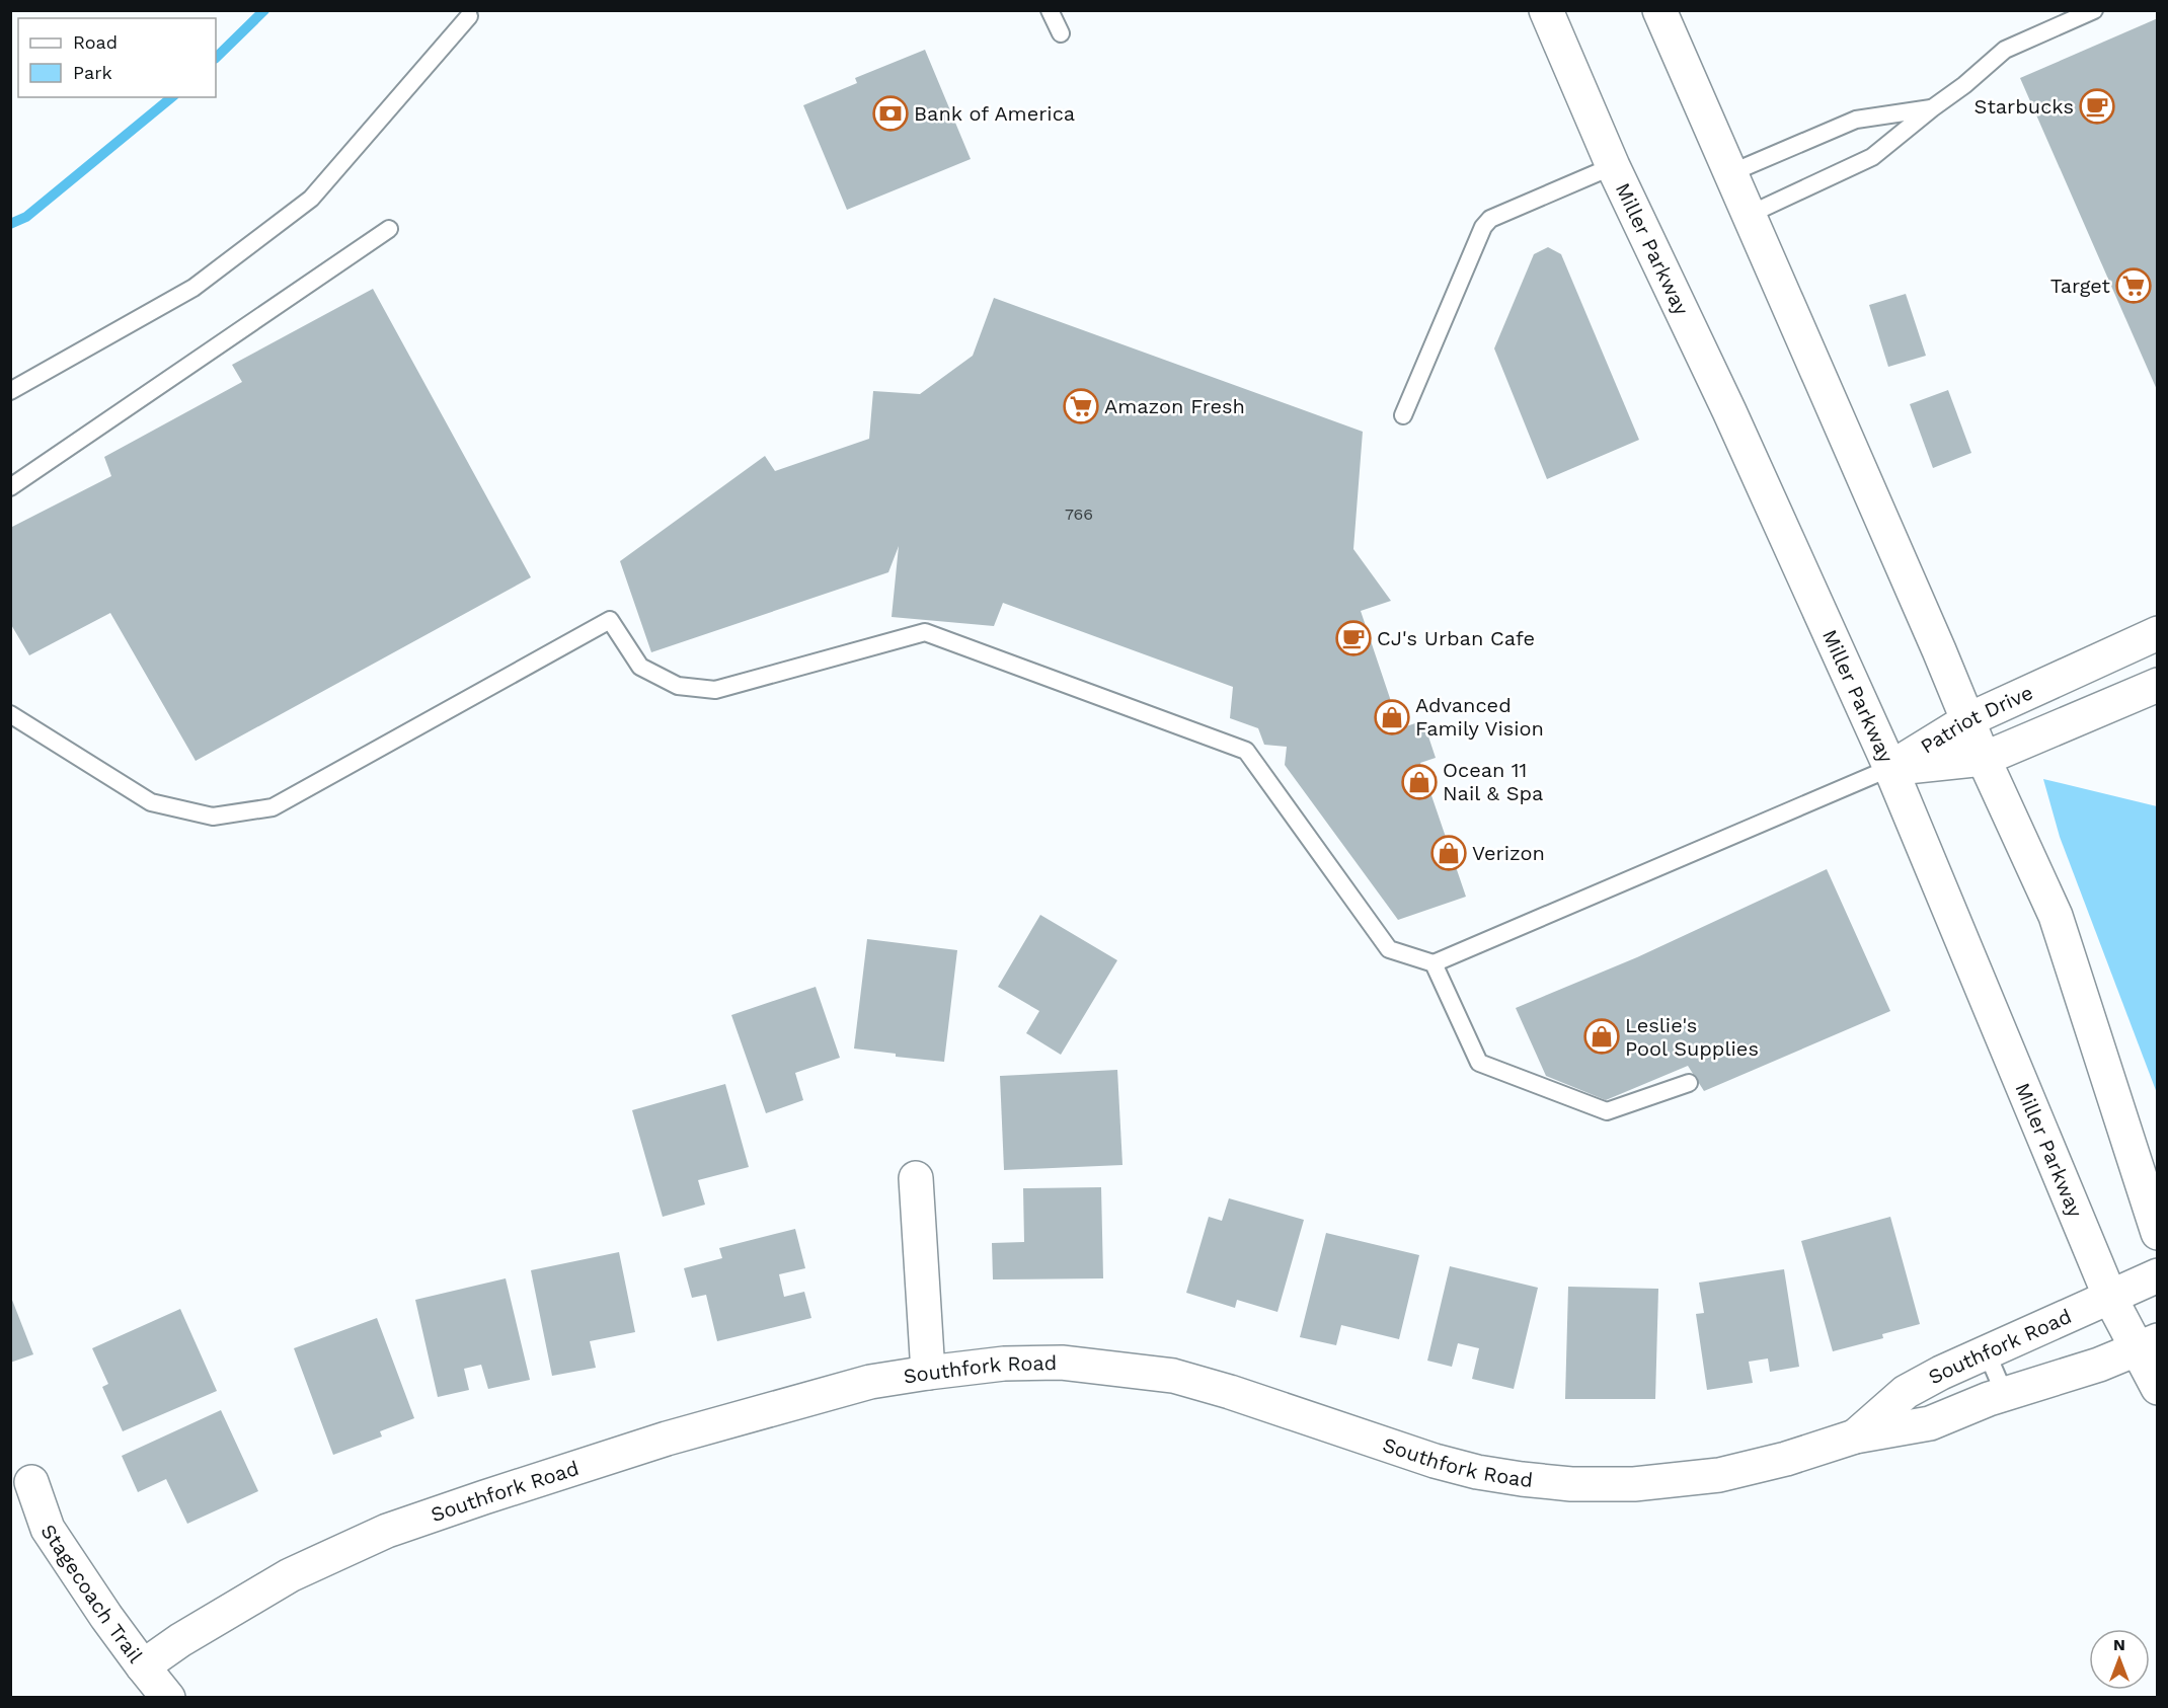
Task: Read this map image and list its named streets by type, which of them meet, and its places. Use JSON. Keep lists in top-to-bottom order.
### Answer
{
  "streets": {
    "street": [
      "Miller Parkway",
      "Patriot Drive",
      "Southfork Road",
      "Stagecoach Trail"
    ]
  },
  "crossings": [
    ["Miller Parkway", "Patriot Drive"],
    ["Miller Parkway", "Southfork Road"],
    ["Southfork Road", "Stagecoach Trail"]
  ],
  "places": {
    "cafe": ["Starbucks", "CJ's Urban Cafe"],
    "bank": ["Bank of America"],
    "supermarket": ["Target", "Amazon Fresh"],
    "shop": [
      "Advanced Family Vision",
      "Ocean 11 Nail & Spa",
      "Verizon",
      "Leslie's Pool Supplies"
    ]
  },
  "house_numbers": ["766"],
  "legend": ["Road", "Park"],
  "north": "top"
}
